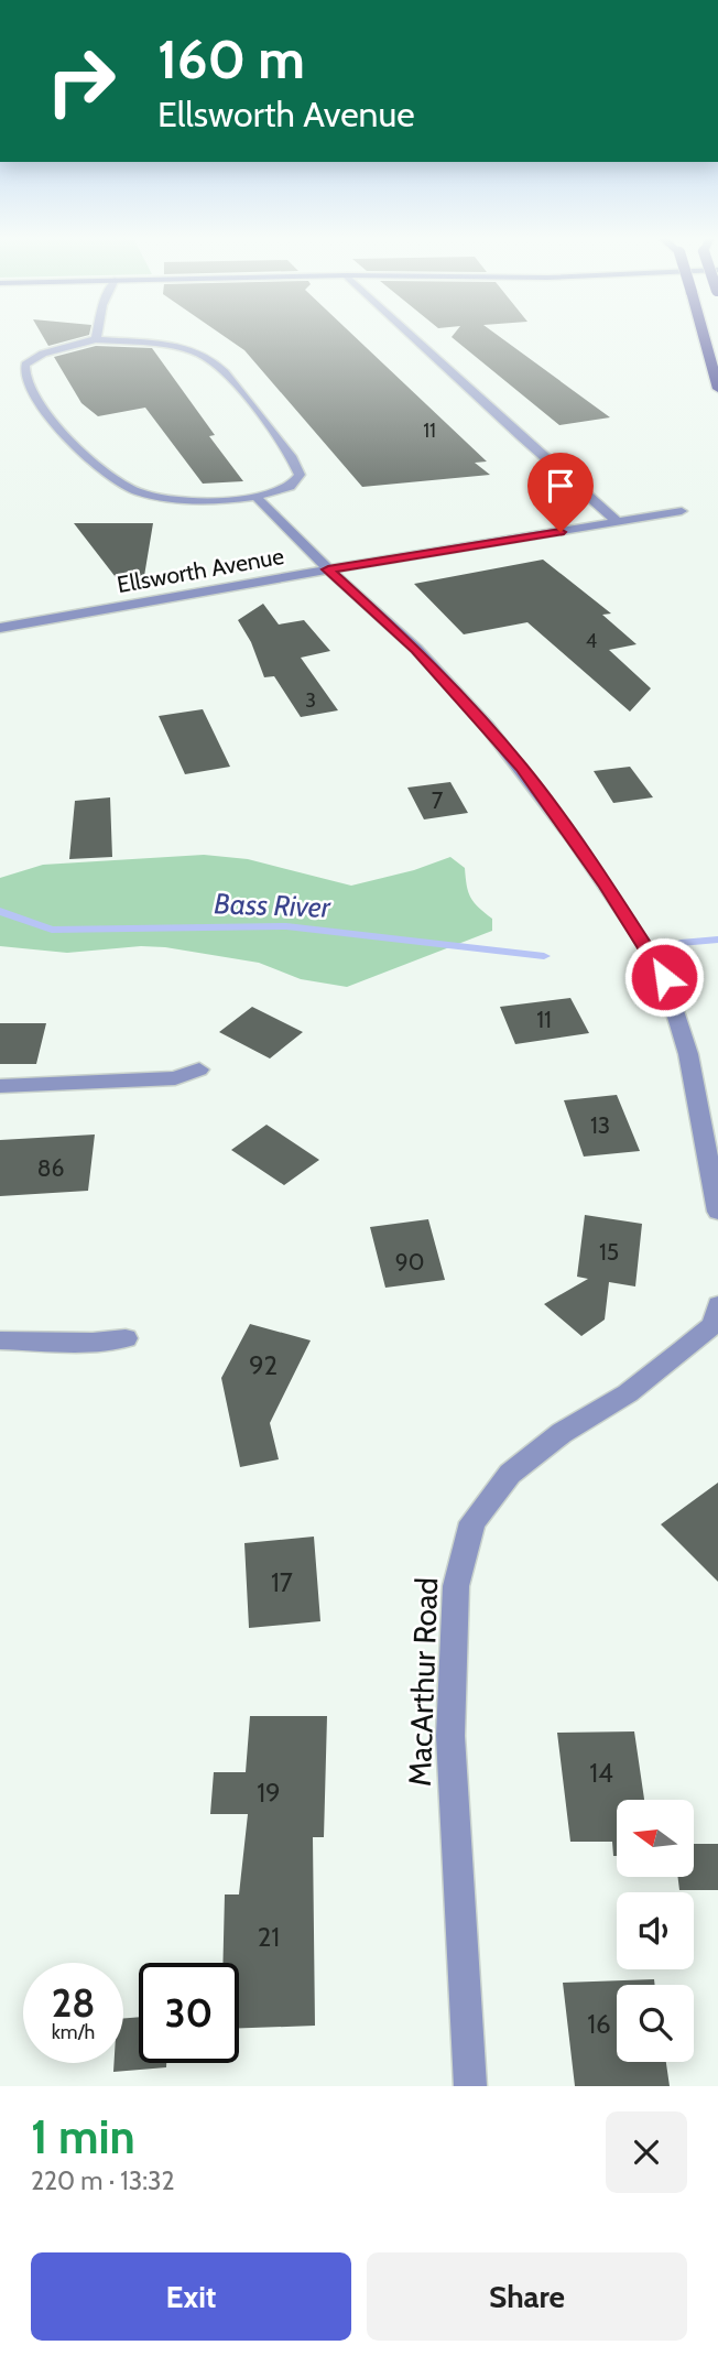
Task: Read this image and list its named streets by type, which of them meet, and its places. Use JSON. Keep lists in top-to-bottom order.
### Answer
{
  "streets": {
    "street": ["Ellsworth Avenue", "MacArthur Road"]
  },
  "water": ["Bass River"],
  "house_numbers": [
    "11",
    "4",
    "3",
    "7",
    "11",
    "13",
    "86",
    "15",
    "90",
    "92",
    "17",
    "14",
    "19",
    "21",
    "16"
  ],
  "north": "left",
  "page": {
    "turn": ["160 m", "Ellsworth Avenue"],
    "speed": "28 km/h",
    "limit": "30",
    "heading": ["1 min", "220 m · 13:32"],
    "buttons": ["Exit", "Share"]
  }
}
